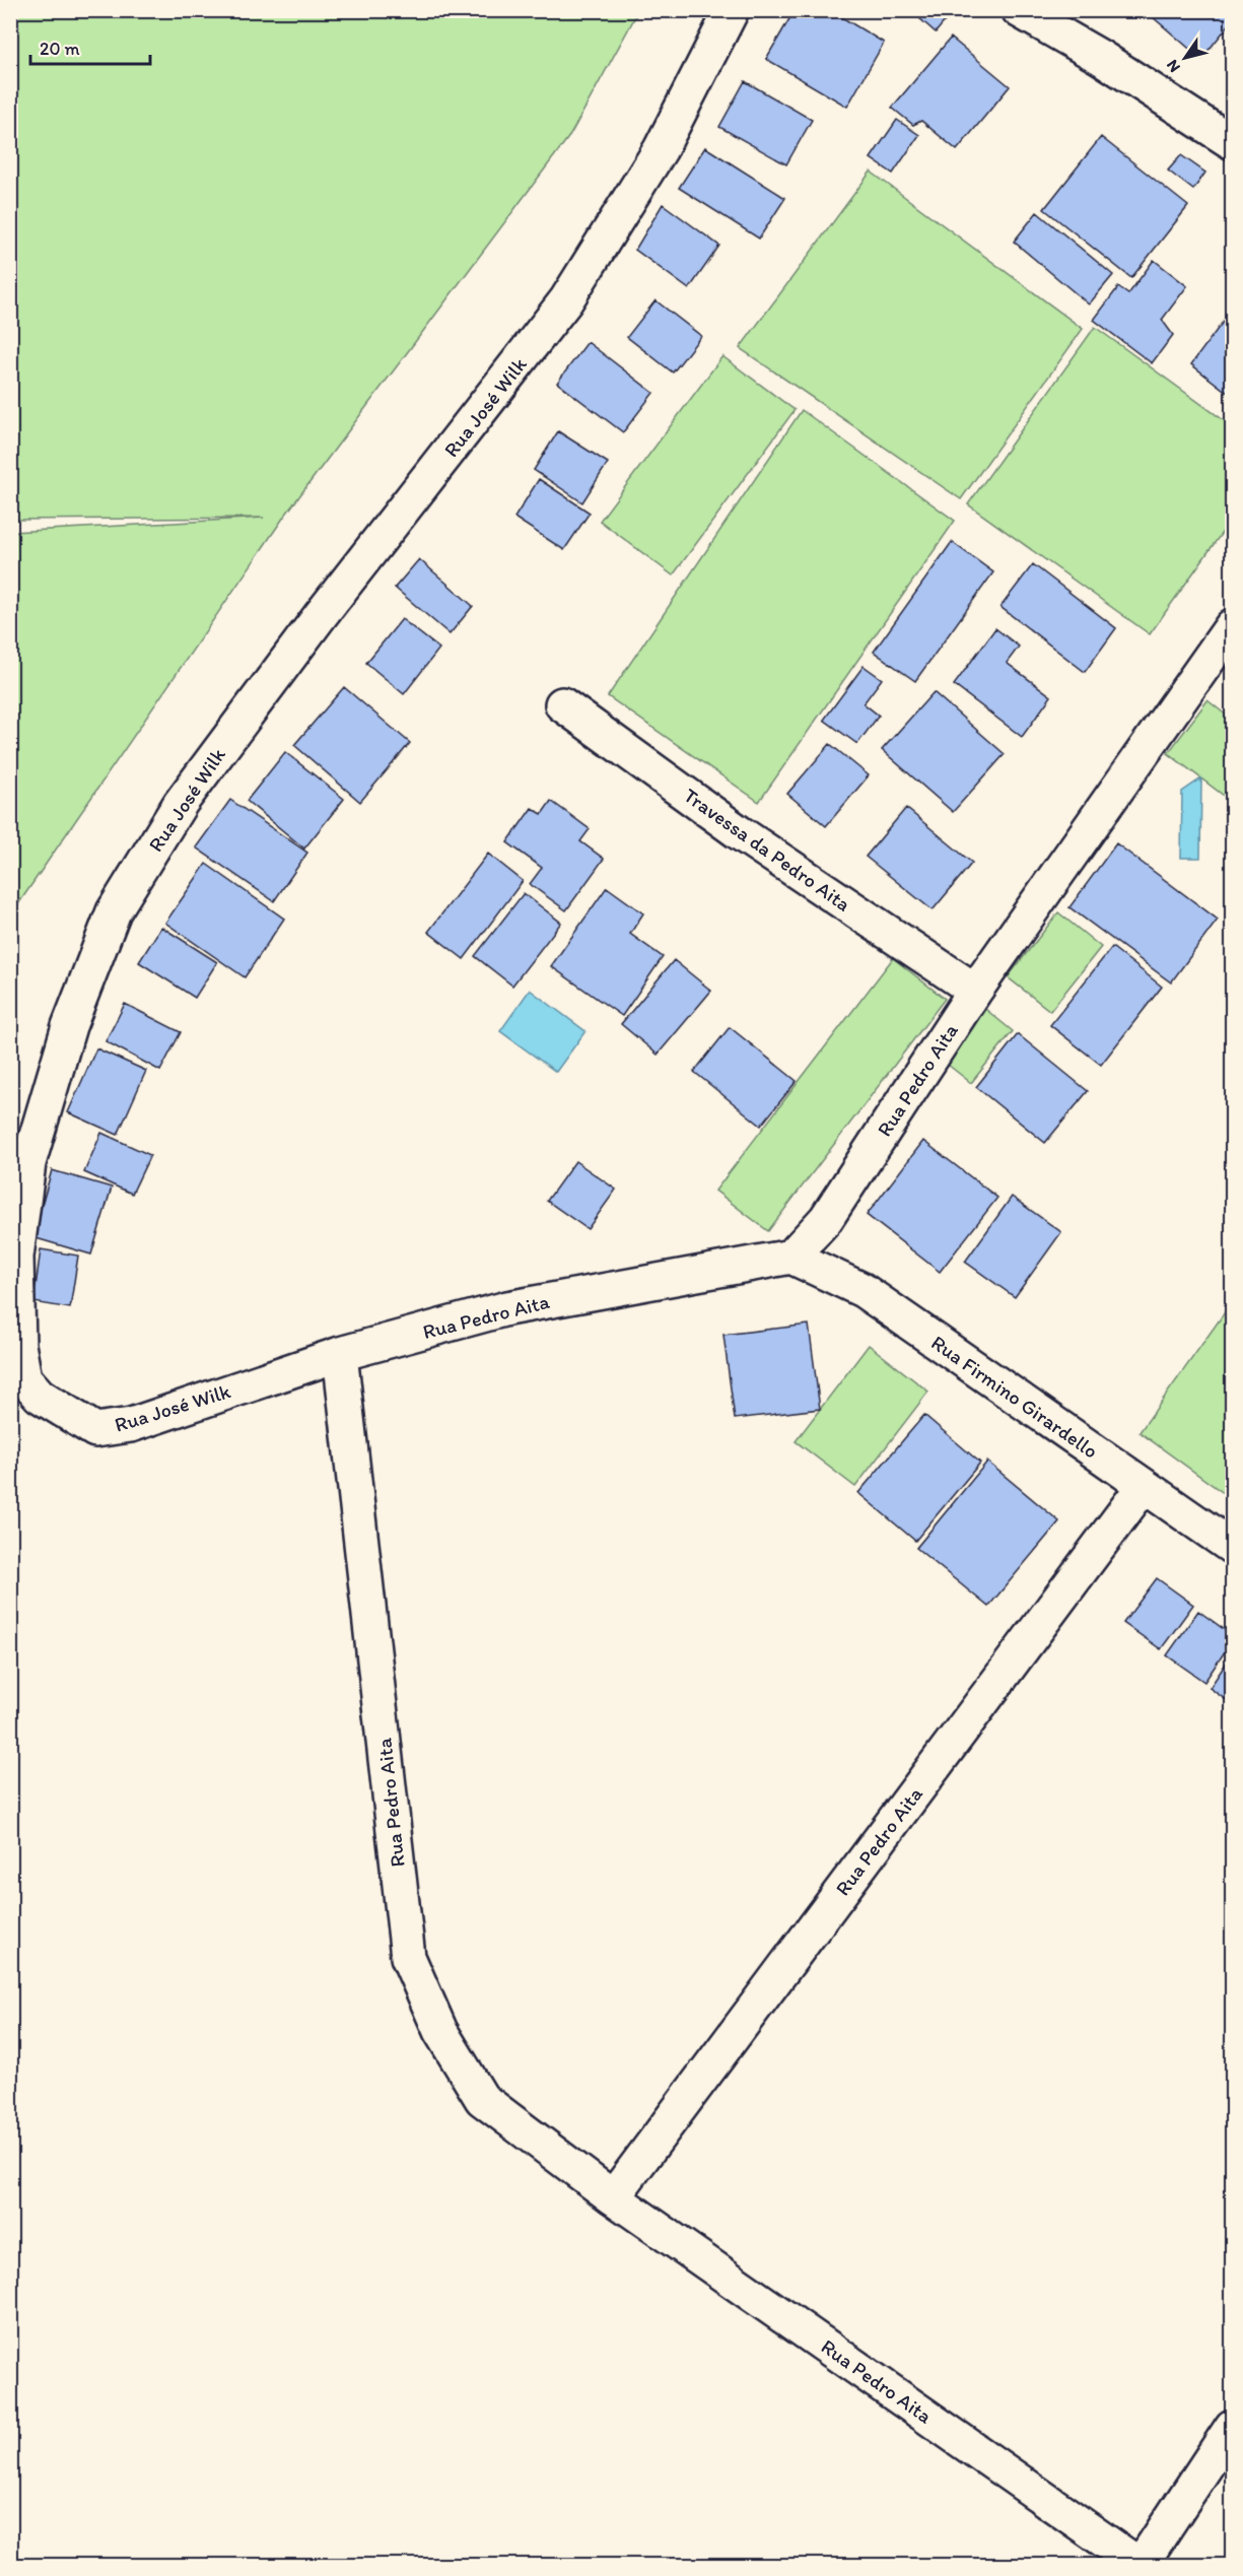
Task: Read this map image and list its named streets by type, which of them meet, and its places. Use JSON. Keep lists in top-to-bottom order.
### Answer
{
  "streets": {
    "street": [
      "Rua José Wilk",
      "Travessa da Pedro Aita",
      "Rua Pedro Aita",
      "Rua Firmino Girardello"
    ]
  },
  "crossings": [
    ["Rua José Wilk", "Rua Pedro Aita"],
    ["Travessa da Pedro Aita", "Rua Pedro Aita"],
    ["Rua Pedro Aita", "Rua Firmino Girardello"]
  ],
  "scale_bar": "20 m",
  "north": "bottom left"
}
